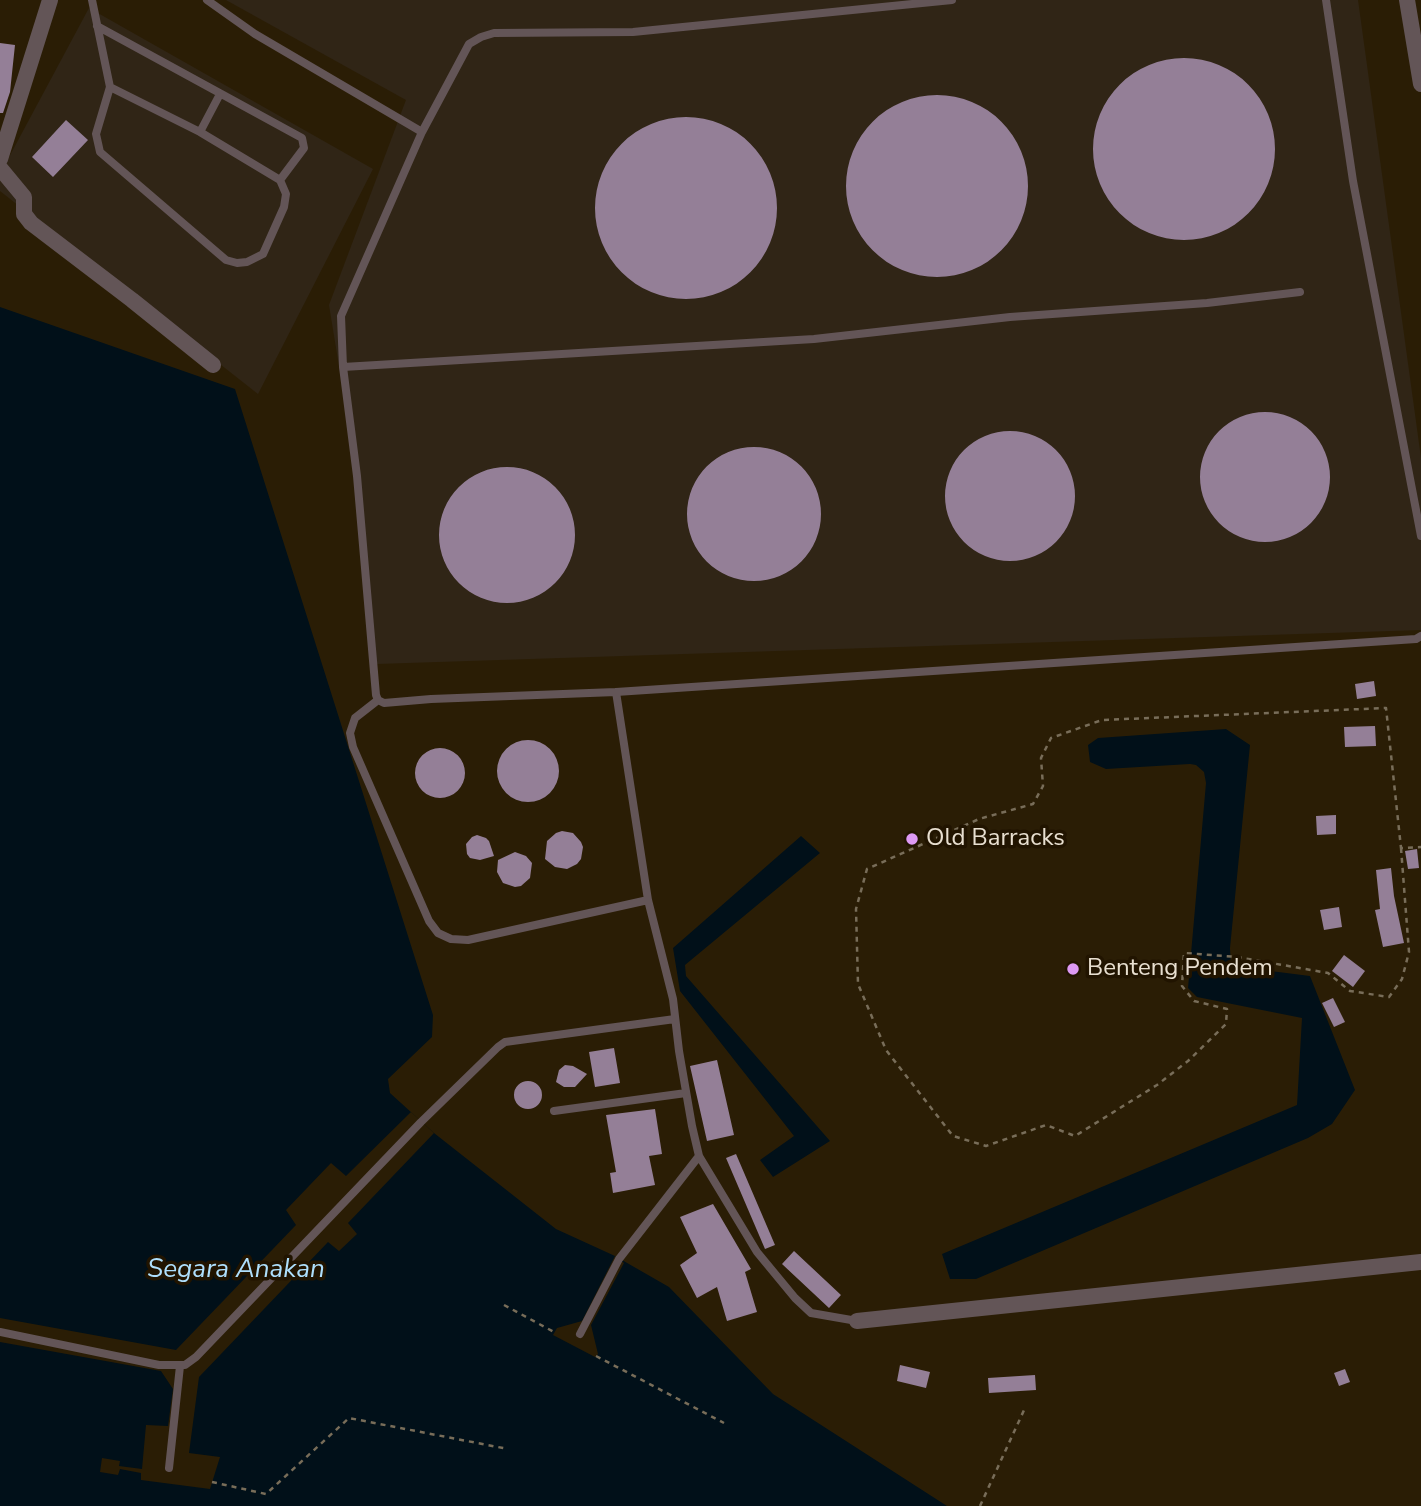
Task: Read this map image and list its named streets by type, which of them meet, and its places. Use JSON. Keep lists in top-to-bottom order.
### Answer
{
  "water": ["Segara Anakan"],
  "places": ["Old Barracks", "Benteng Pendem"]
}
